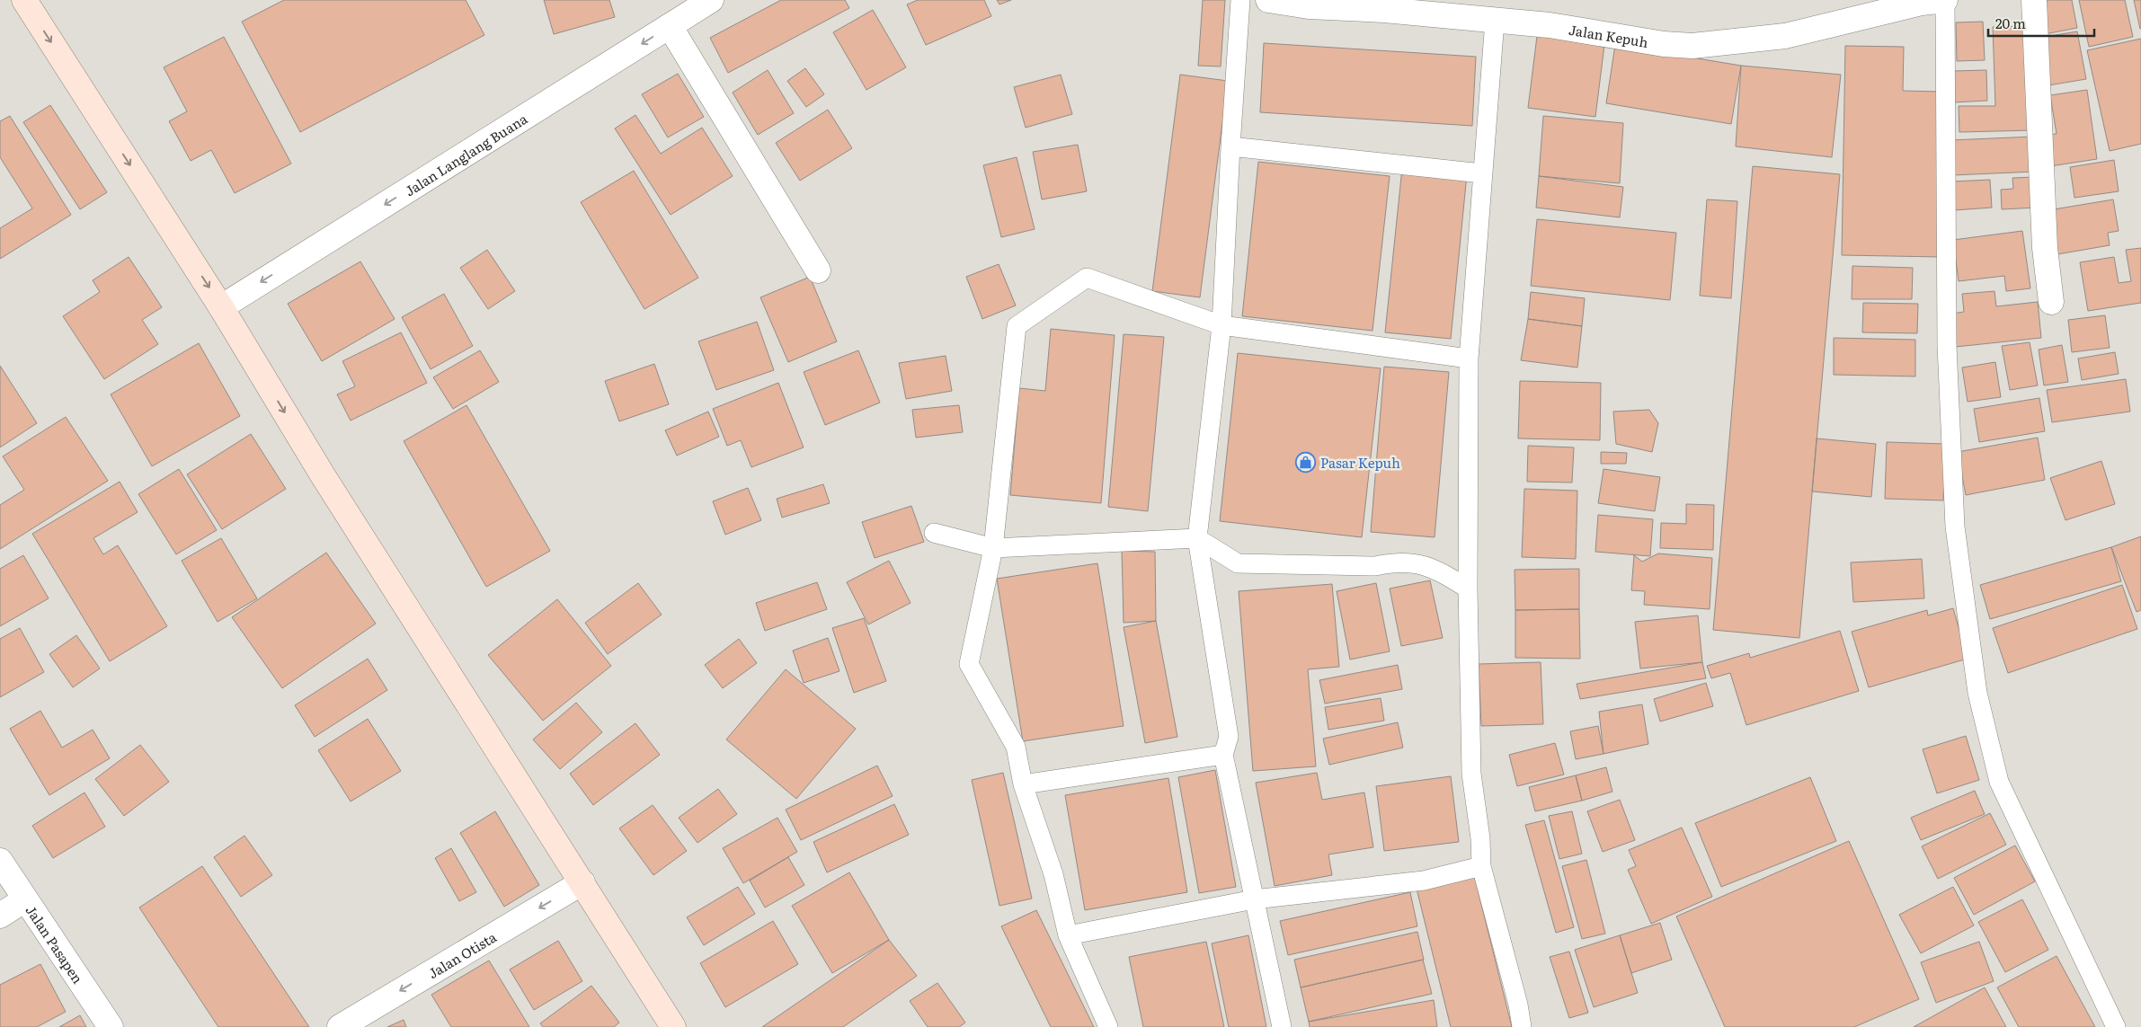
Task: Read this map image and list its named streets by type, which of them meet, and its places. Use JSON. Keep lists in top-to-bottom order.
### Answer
{
  "streets": {
    "street": [
      "Jalan Kepuh",
      "Jalan Langlang Buana",
      "Jalan Pasapen",
      "Jalan Otista"
    ]
  },
  "one_way": ["Jalan Langlang Buana", "Jalan Otista"],
  "places": {
    "shop": ["Pasar Kepuh"]
  },
  "scale_bar": "20 m"
}
